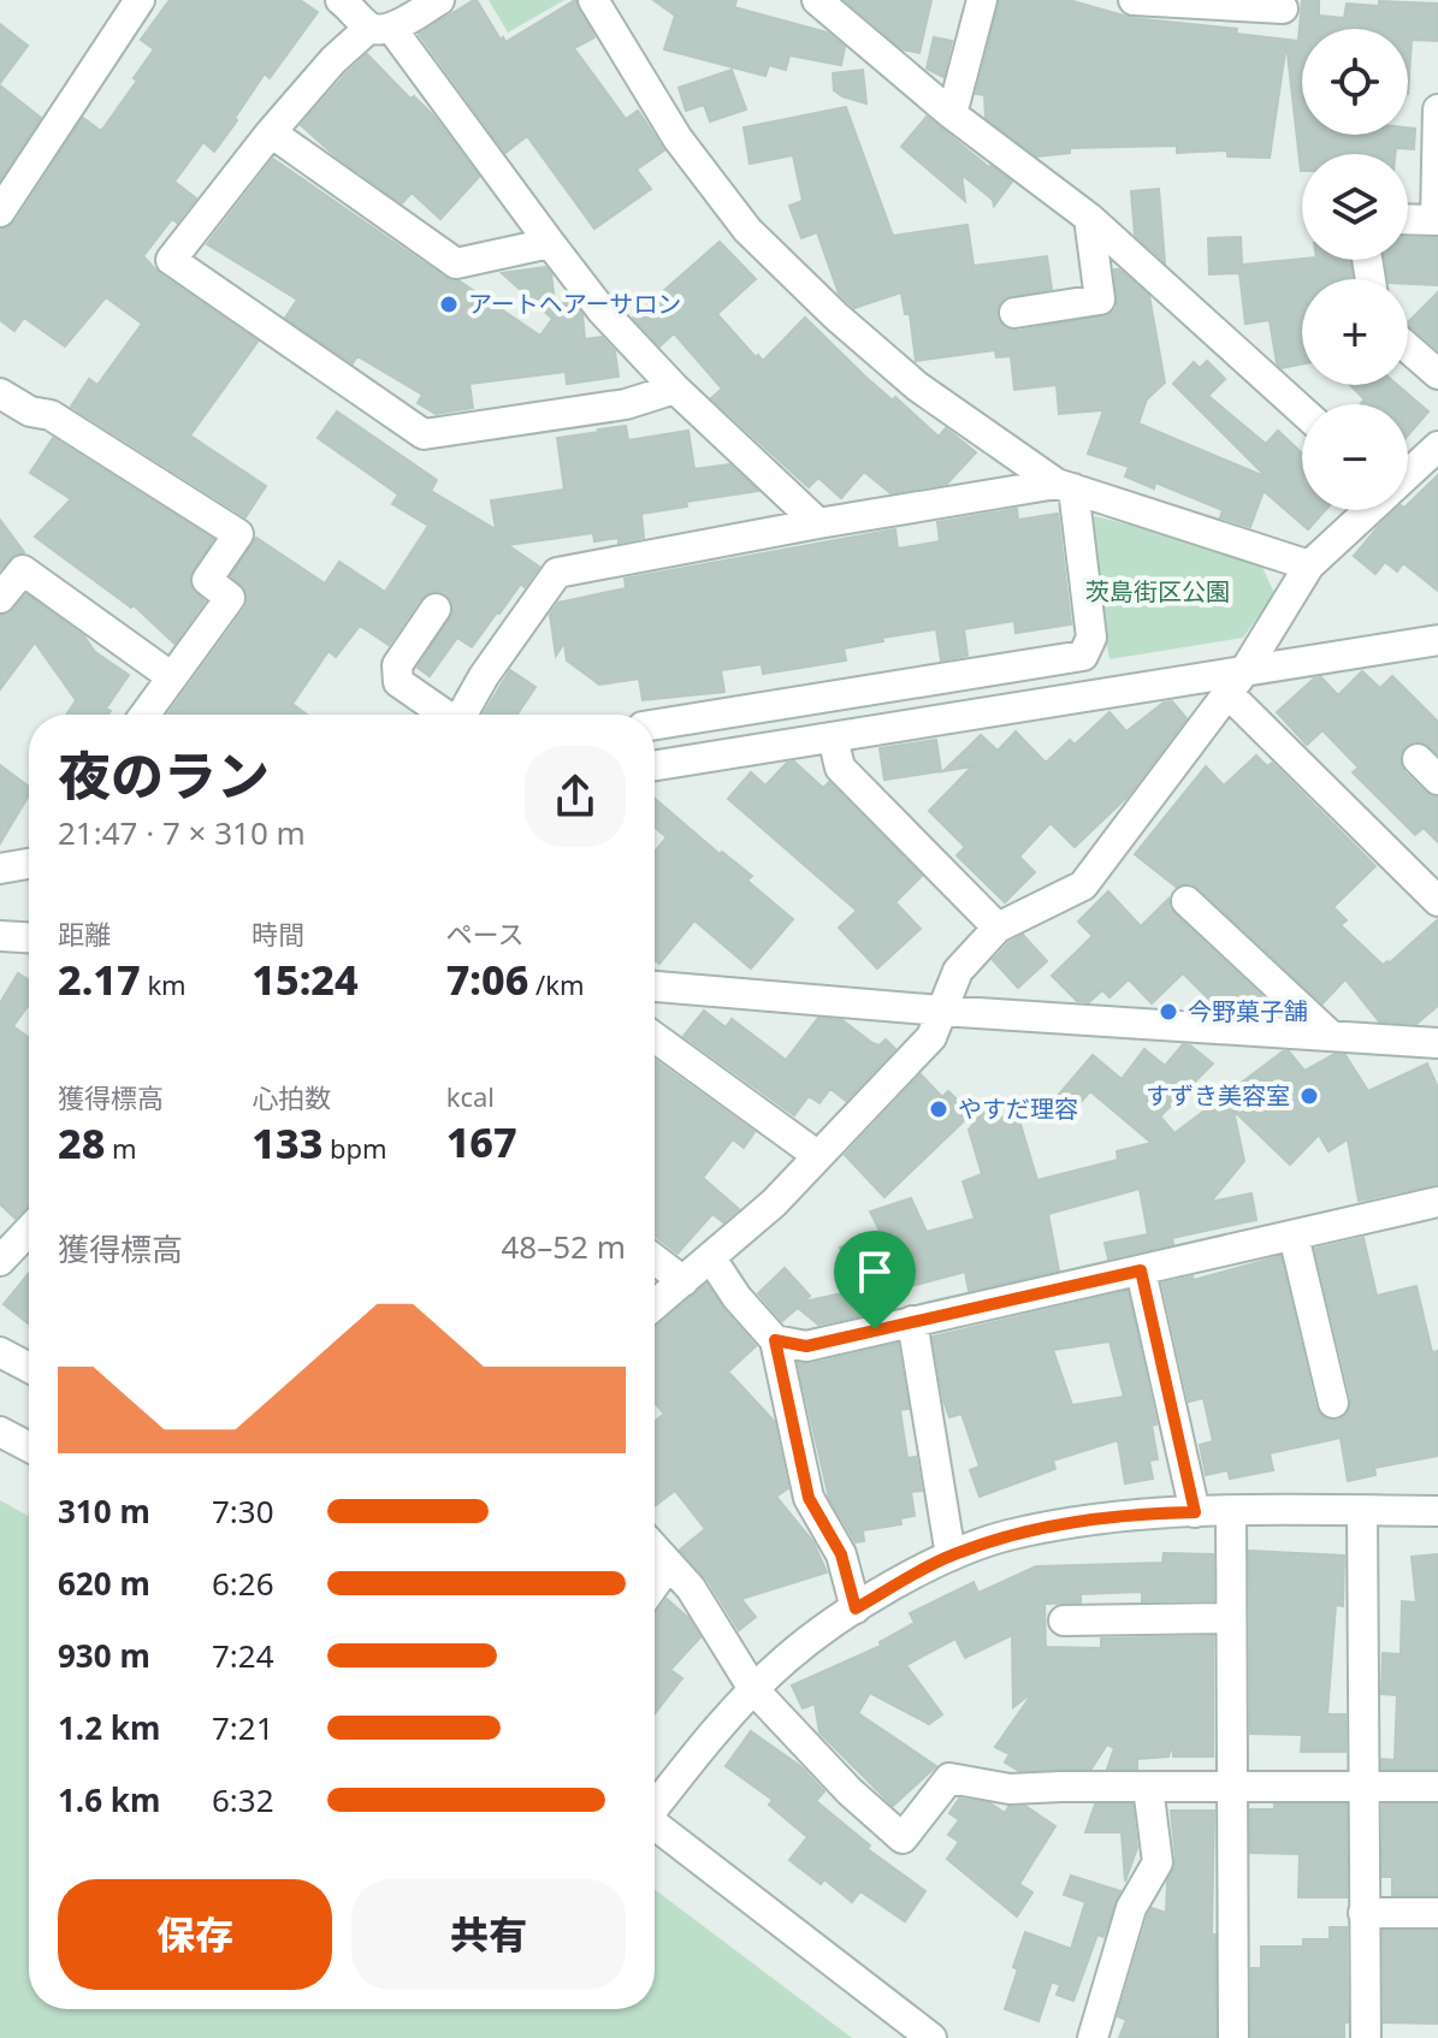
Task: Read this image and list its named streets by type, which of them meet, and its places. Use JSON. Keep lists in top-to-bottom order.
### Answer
{
  "parks": ["茨島街区公園"],
  "places": [
    "アートヘアーサロン",
    "今野菓子舗",
    "すずき美容室",
    "やすだ理容"
  ],
  "page": {
    "map_buttons": ["+", "−"],
    "heading": ["夜のラン", "21:47 · 7 × 310 m"],
    "stats": [
      ["距離", "2.17 km"],
      ["時間", "15:24"],
      ["ペース", "7:06 /km"],
      ["獲得標高", "28 m"],
      ["心拍数", "133 bpm"],
      ["kcal", "167"]
    ],
    "chart": ["獲得標高", "48–52 m"],
    "list": [
      {
        "name": "310 m",
        "note": "7:30"
      },
      {
        "name": "620 m",
        "note": "6:26"
      },
      {
        "name": "930 m",
        "note": "7:24"
      },
      {
        "name": "1.2 km",
        "note": "7:21"
      },
      {
        "name": "1.6 km",
        "note": "6:32"
      }
    ],
    "buttons": ["保存", "共有"]
  }
}
